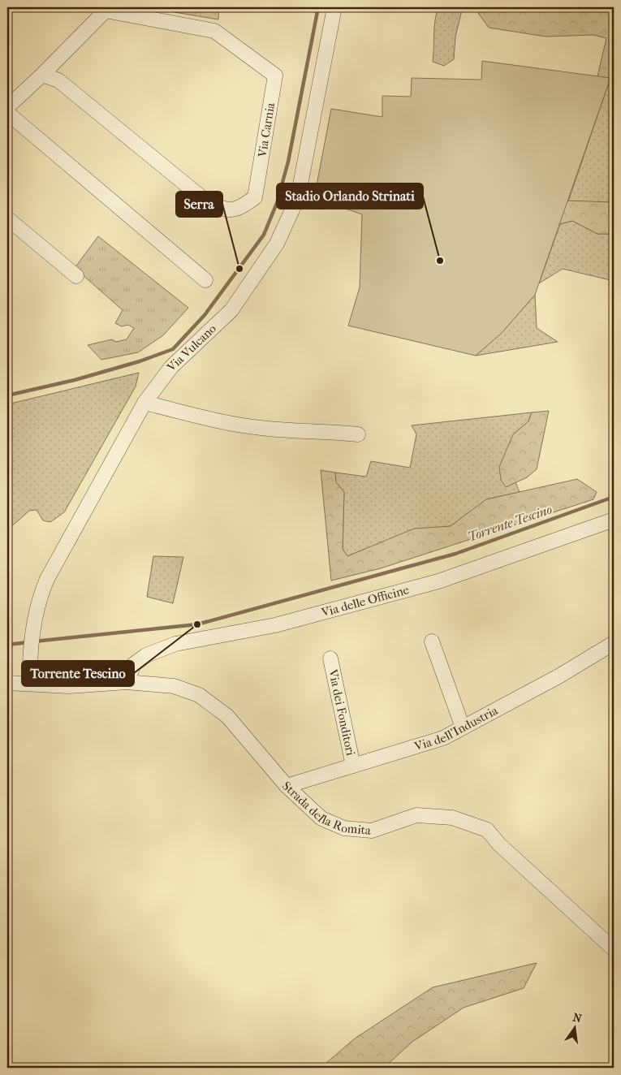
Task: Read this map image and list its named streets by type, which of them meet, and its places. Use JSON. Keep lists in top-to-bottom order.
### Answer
{
  "streets": {
    "street": [
      "Via Carnia",
      "Via Vulcano",
      "Via delle Officine",
      "Via dei Fonditori",
      "Via dell'Industria",
      "Strada della Romita"
    ]
  },
  "crossings": [
    ["Via Vulcano", "Strada della Romita"],
    ["Via delle Officine", "Strada della Romita"],
    ["Via dei Fonditori", "Via dell'Industria"],
    ["Via dell'Industria", "Strada della Romita"]
  ],
  "water": ["Torrente Tescino"],
  "places": ["Stadio Orlando Strinati", "Serra", "Torrente Tescino"],
  "north": "top"
}
